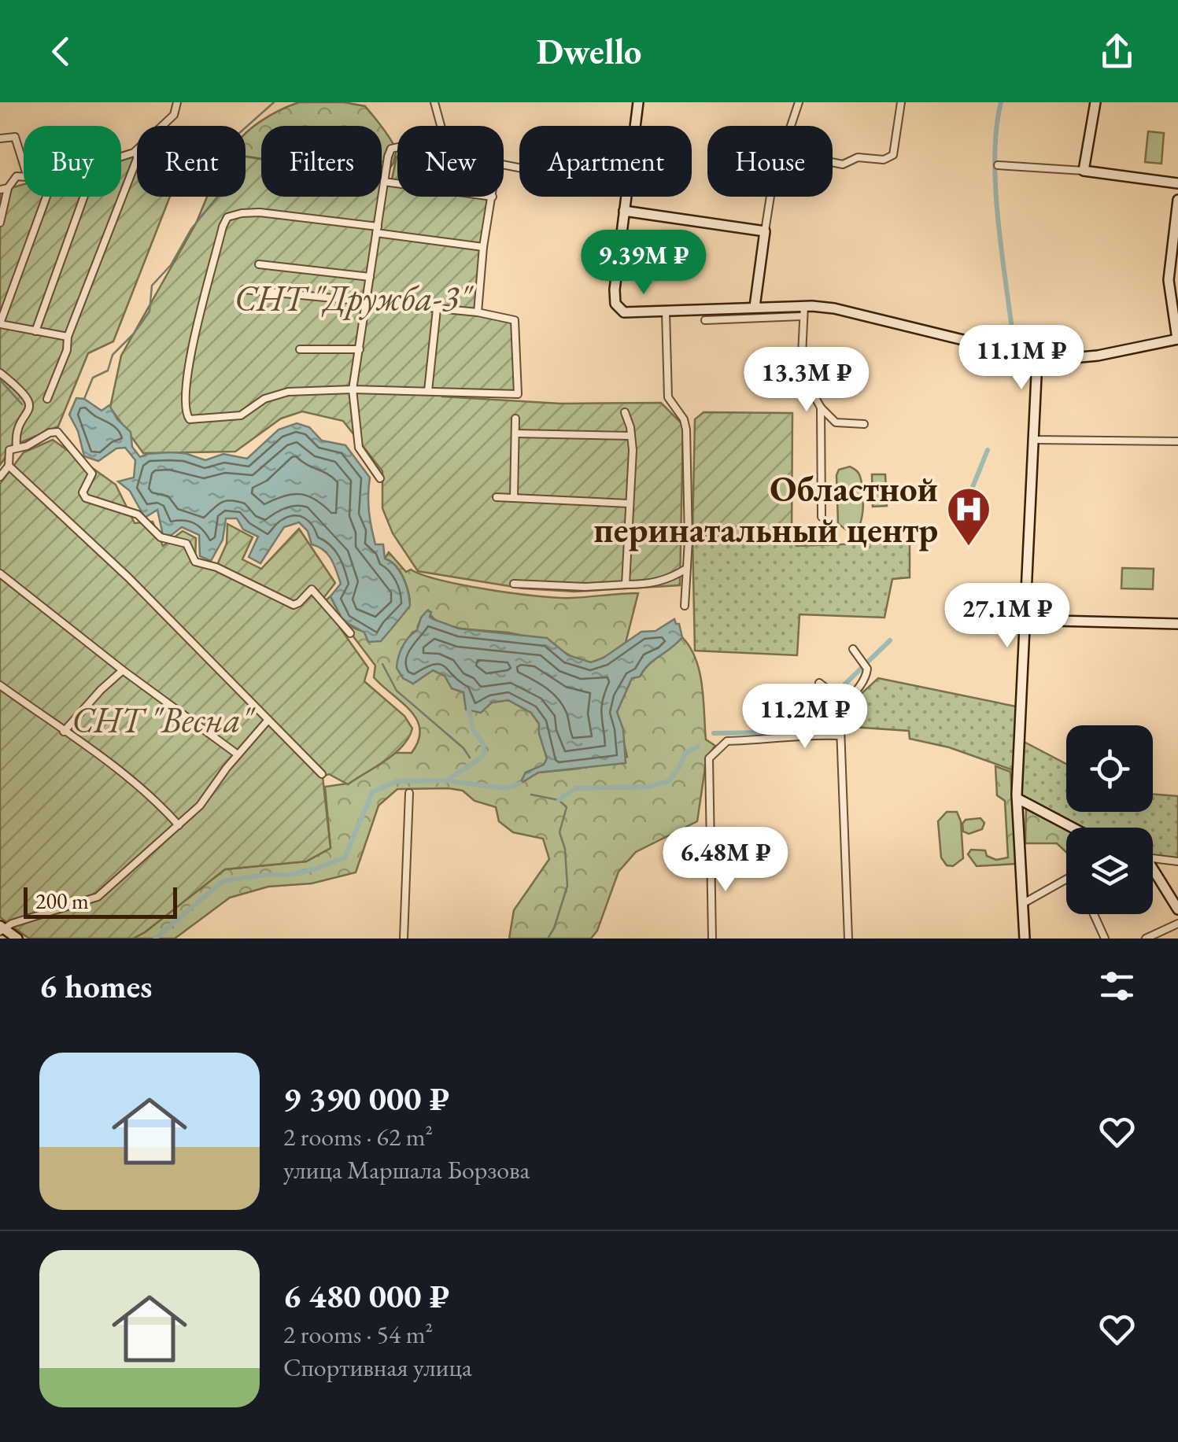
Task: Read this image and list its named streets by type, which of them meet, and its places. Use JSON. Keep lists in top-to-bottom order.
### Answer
{
  "parks": ["СНТ \"Дружба-3\"", "СНТ \"Весна\""],
  "places": {
    "hospital": ["Областной перинатальный центр"]
  },
  "scale_bar": "200 m",
  "page": {
    "header": "Dwello",
    "chip": [
      "Buy",
      "Rent",
      "Filters",
      "New",
      "Apartment",
      "House"
    ],
    "price": [
      "9.39M ₽",
      "11.1M ₽",
      "13.3M ₽",
      "27.1M ₽",
      "11.2M ₽",
      "6.48M ₽"
    ],
    "scale": "200 m",
    "heading": "6 homes",
    "list": [
      {
        "name": "9 390 000 ₽",
        "note": "2 rooms · 62 m² · улица Маршала Борзова"
      },
      {
        "name": "6 480 000 ₽",
        "note": "2 rooms · 54 m² · Спортивная улица"
      }
    ]
  }
}
